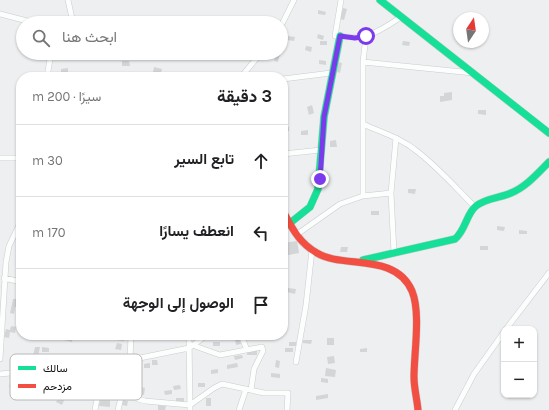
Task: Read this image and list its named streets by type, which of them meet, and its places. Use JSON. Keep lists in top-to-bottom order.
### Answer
{
  "legend": ["سالك", "مزدحم"],
  "north": "top",
  "page": {
    "search": "ابحث هنا",
    "heading": ["3 دقيقة", "سيرًا · 200 m"],
    "list": [
      ["تابع السير", "30 m"],
      ["انعطف يسارًا", "170 m"],
      "الوصول إلى الوجهة"
    ],
    "map_buttons": ["+", "−"]
  }
}
